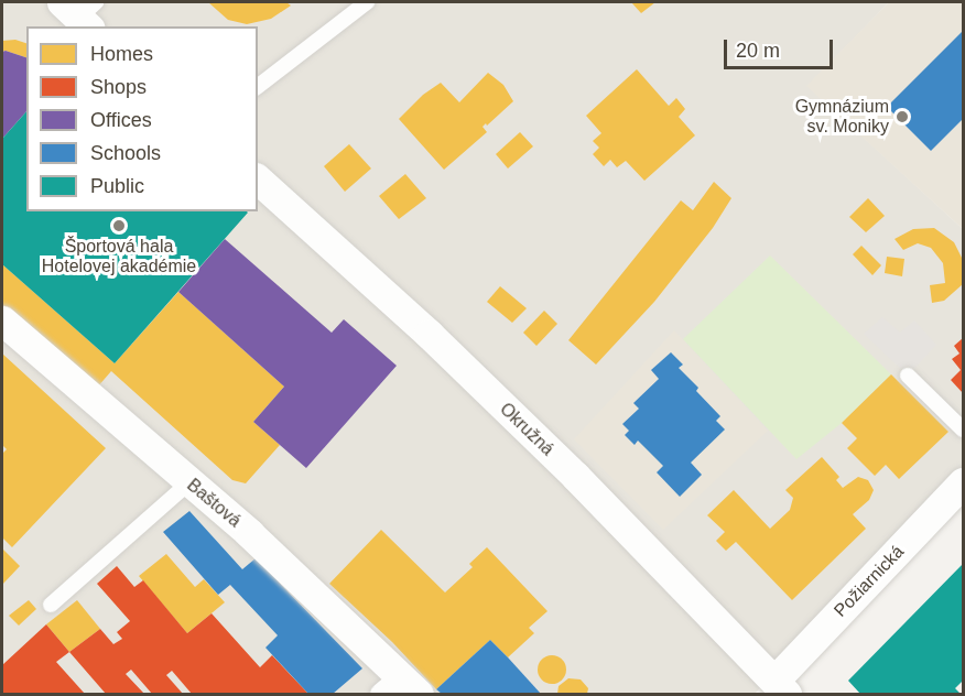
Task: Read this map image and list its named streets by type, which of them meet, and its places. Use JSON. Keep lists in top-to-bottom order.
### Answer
{
  "streets": {
    "street": ["Okružná", "Baštová", "Požiarnická"]
  },
  "crossings": [
    ["Okružná", "Požiarnická"]
  ],
  "places": ["Gymnázium sv. Moniky", "Športová hala Hotelovej akadémie"],
  "legend": [
    "Homes",
    "Shops",
    "Offices",
    "Schools",
    "Public"
  ],
  "scale_bar": "20 m"
}
